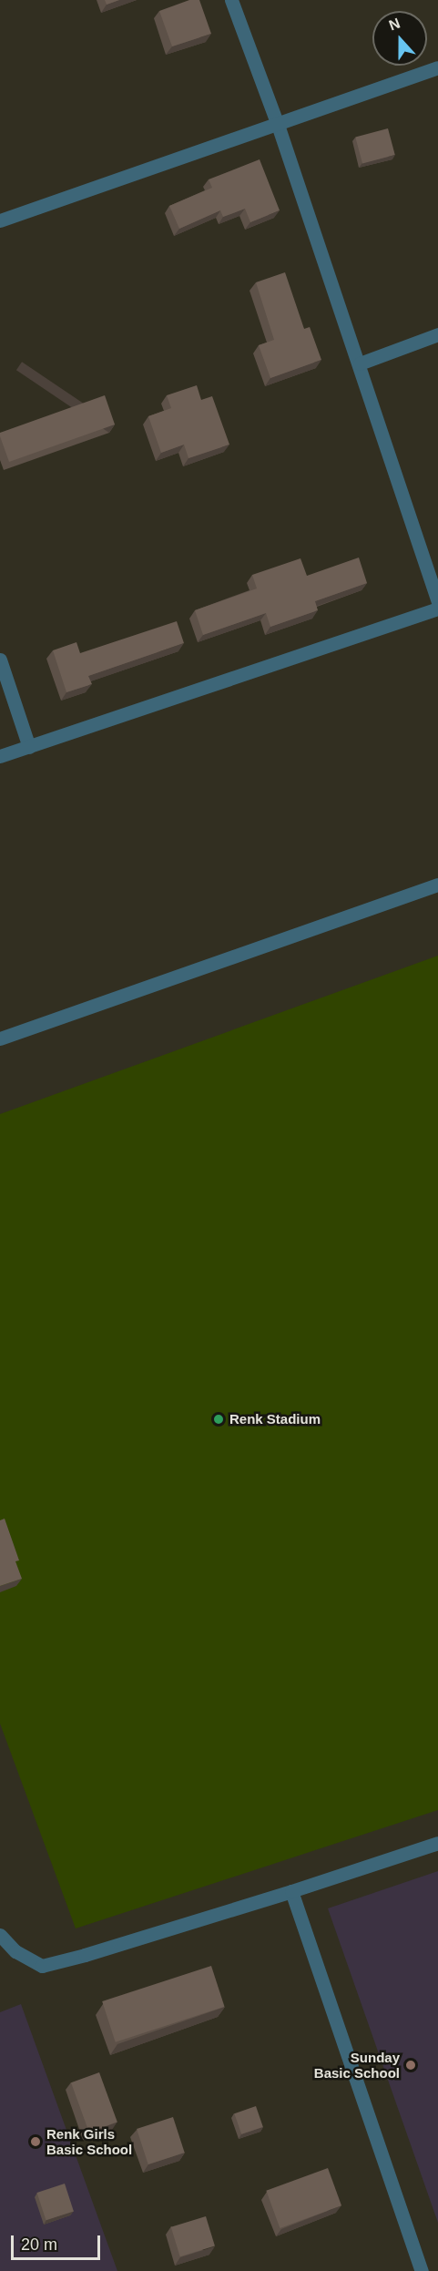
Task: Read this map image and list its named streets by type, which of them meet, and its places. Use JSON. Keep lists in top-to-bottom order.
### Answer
{
  "places": ["Renk Stadium", "Sunday Basic School", "Renk Girls Basic School"],
  "scale_bar": "20 m",
  "north": "top"
}
